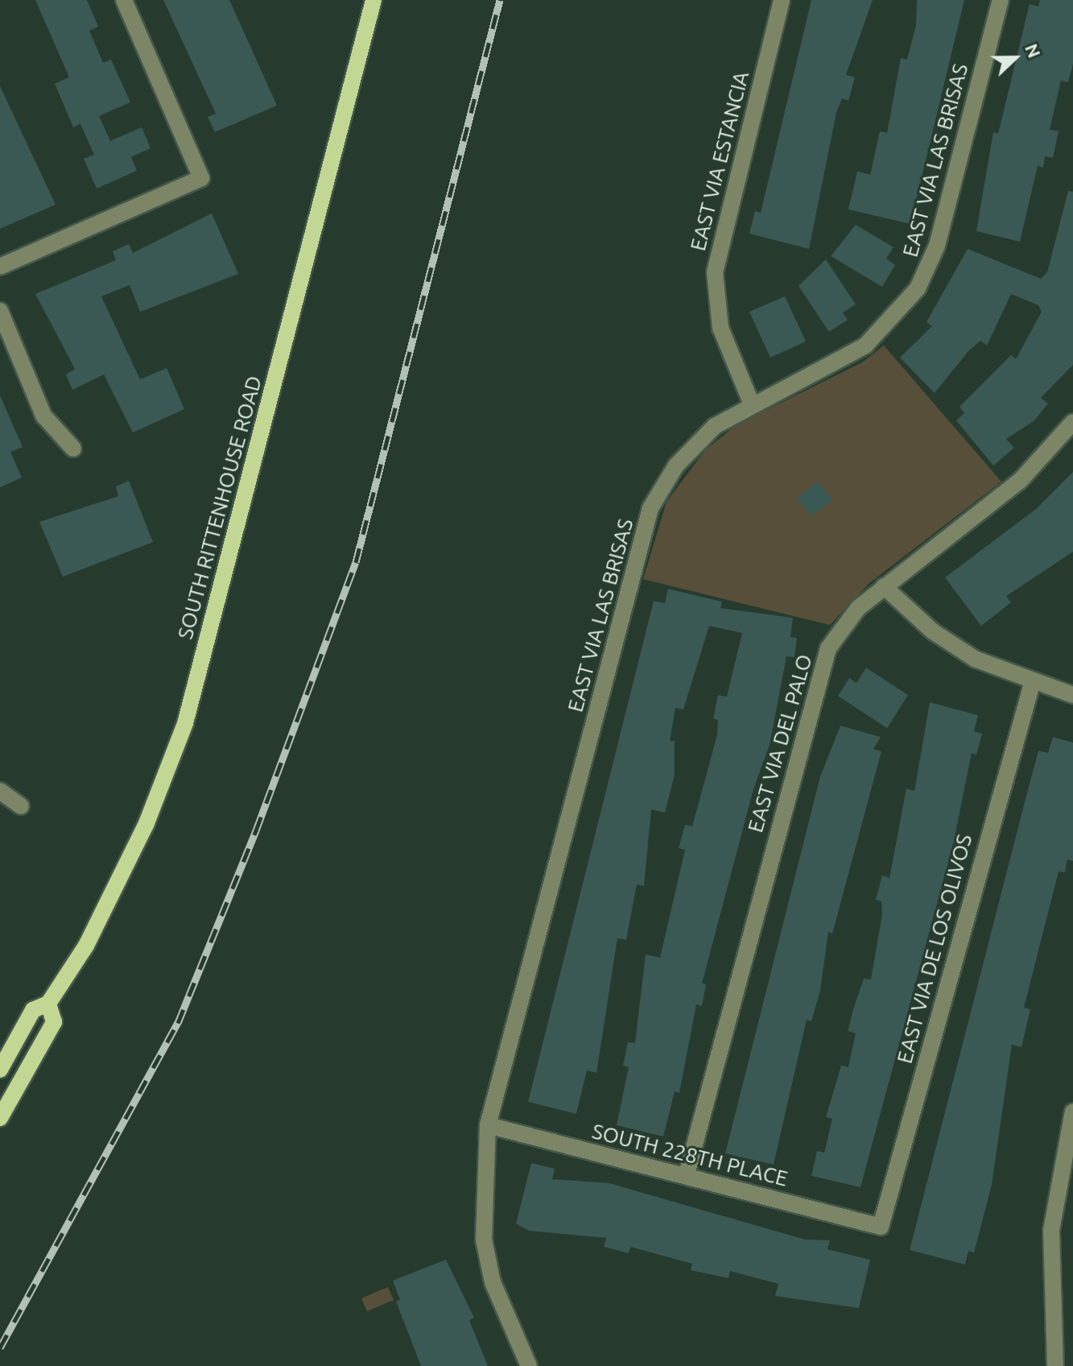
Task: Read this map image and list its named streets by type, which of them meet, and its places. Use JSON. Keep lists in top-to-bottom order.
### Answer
{
  "streets": {
    "main road": ["SOUTH RITTENHOUSE ROAD"],
    "street": [
      "EAST VIA LAS BRISAS",
      "EAST VIA ESTANCIA",
      "EAST VIA DEL PALO",
      "EAST VIA DE LOS OLIVOS",
      "SOUTH 228TH PLACE"
    ]
  },
  "crossings": [
    ["EAST VIA LAS BRISAS", "EAST VIA ESTANCIA"],
    ["EAST VIA LAS BRISAS", "SOUTH 228TH PLACE"],
    ["EAST VIA DEL PALO", "SOUTH 228TH PLACE"],
    ["EAST VIA DE LOS OLIVOS", "SOUTH 228TH PLACE"]
  ],
  "north": "right"
}
